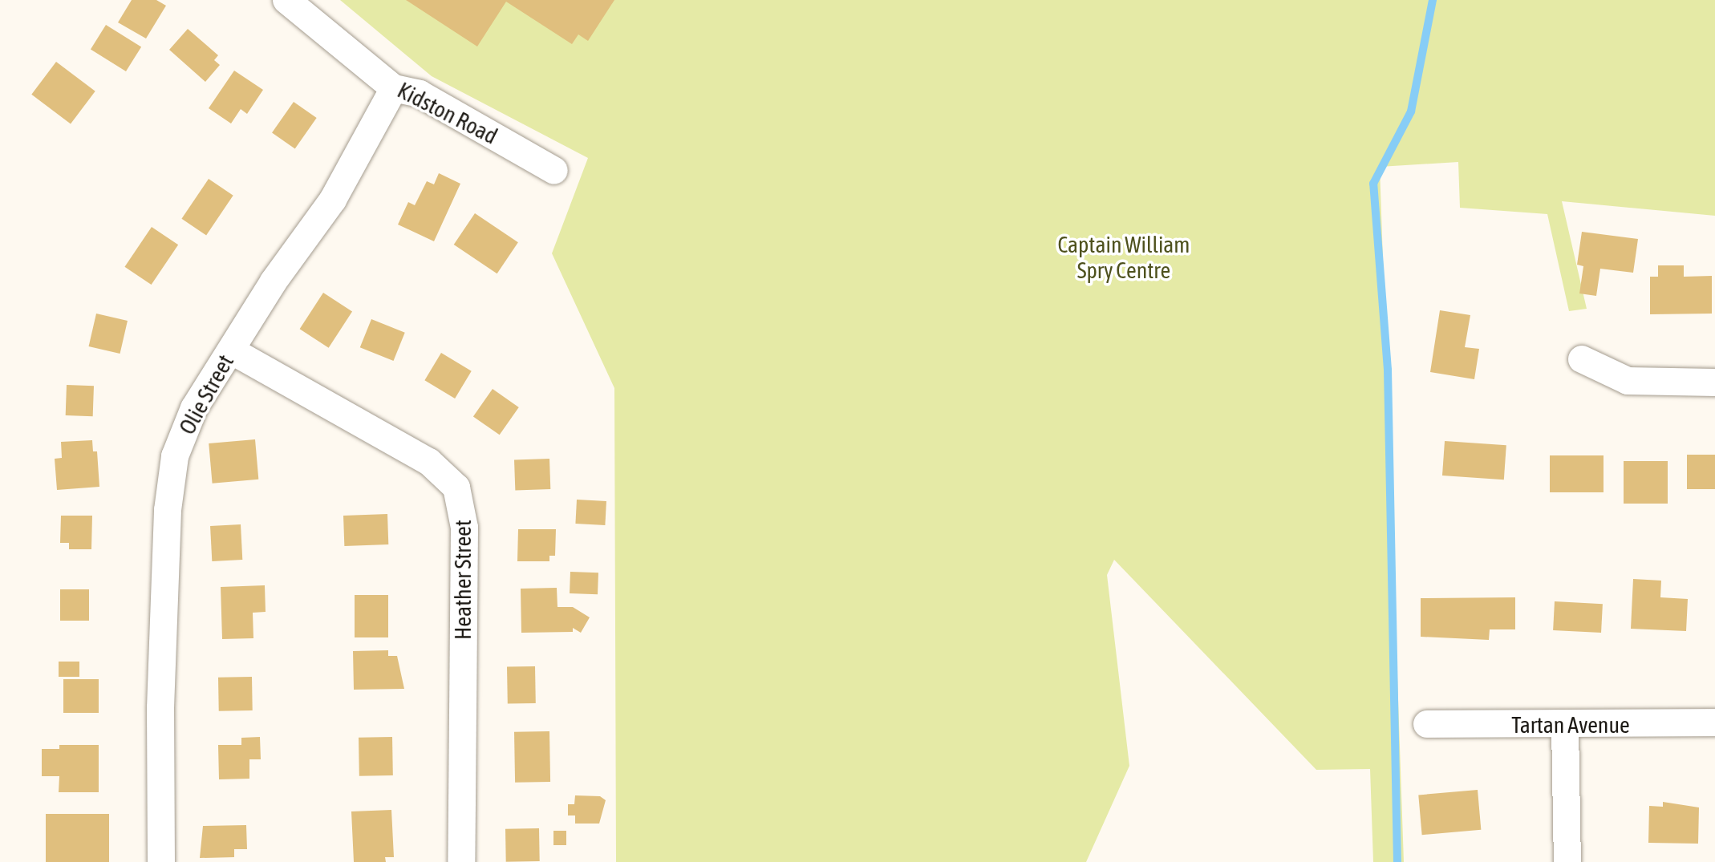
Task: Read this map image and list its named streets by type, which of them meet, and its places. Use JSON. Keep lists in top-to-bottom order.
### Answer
{
  "streets": {
    "street": [
      "Kidston Road",
      "Olie Street",
      "Heather Street",
      "Tartan Avenue"
    ]
  },
  "crossings": [
    ["Kidston Road", "Olie Street"],
    ["Olie Street", "Heather Street"]
  ],
  "parks": ["Captain William Spry Centre"]
}
